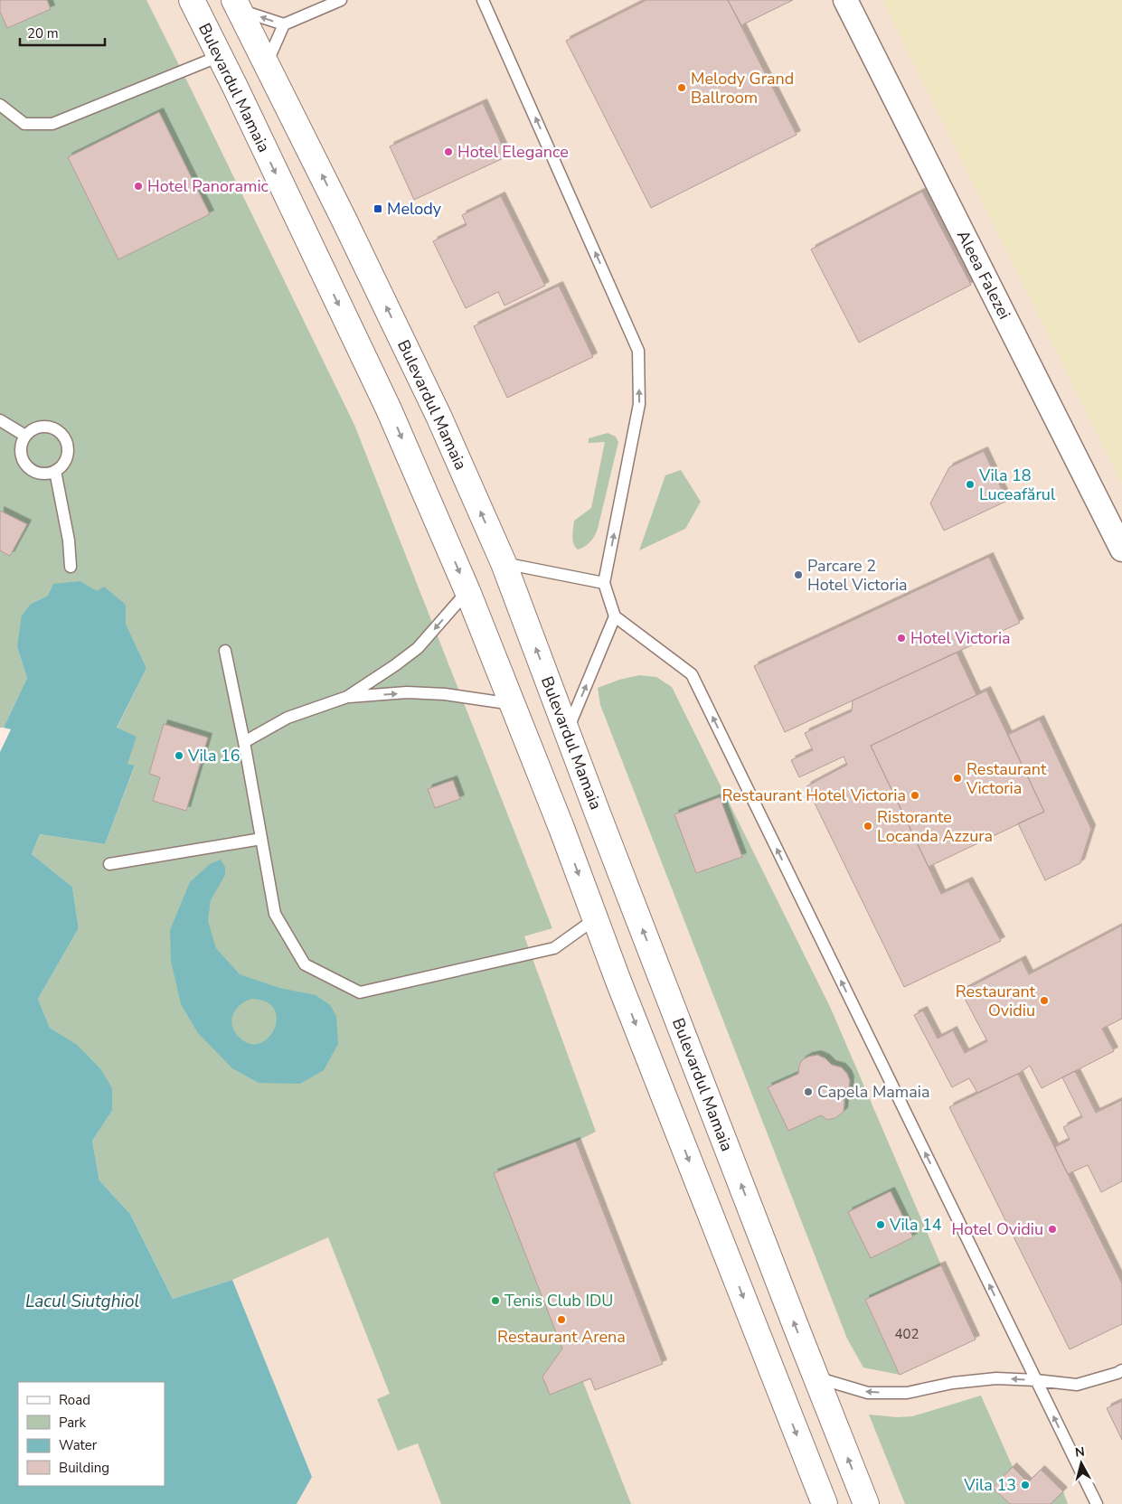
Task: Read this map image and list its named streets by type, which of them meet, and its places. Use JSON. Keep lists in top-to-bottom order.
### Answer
{
  "streets": {
    "main road": ["Bulevardul Mamaia"],
    "street": ["Aleea Falezei"]
  },
  "water": ["Lacul Siutghiol"],
  "places": {
    "other": [
      "Melody Grand Ballroom",
      "Hotel Elegance",
      "Hotel Panoramic",
      "Vila 18 Luceafărul",
      "Parcare 2 Hotel Victoria",
      "Hotel Victoria",
      "Vila 16",
      "Restaurant Victoria",
      "Restaurant Hotel Victoria",
      "Ristorante Locanda Azzura",
      "Restaurant Ovidiu",
      "Capela Mamaia",
      "Vila 14",
      "Hotel Ovidiu",
      "Tenis Club IDU",
      "Restaurant Arena",
      "Vila 13"
    ],
    "transit": ["Melody"]
  },
  "house_numbers": ["402"],
  "legend": [
    "Road",
    "Park",
    "Water",
    "Building"
  ],
  "scale_bar": "20 m",
  "north": "top"
}
